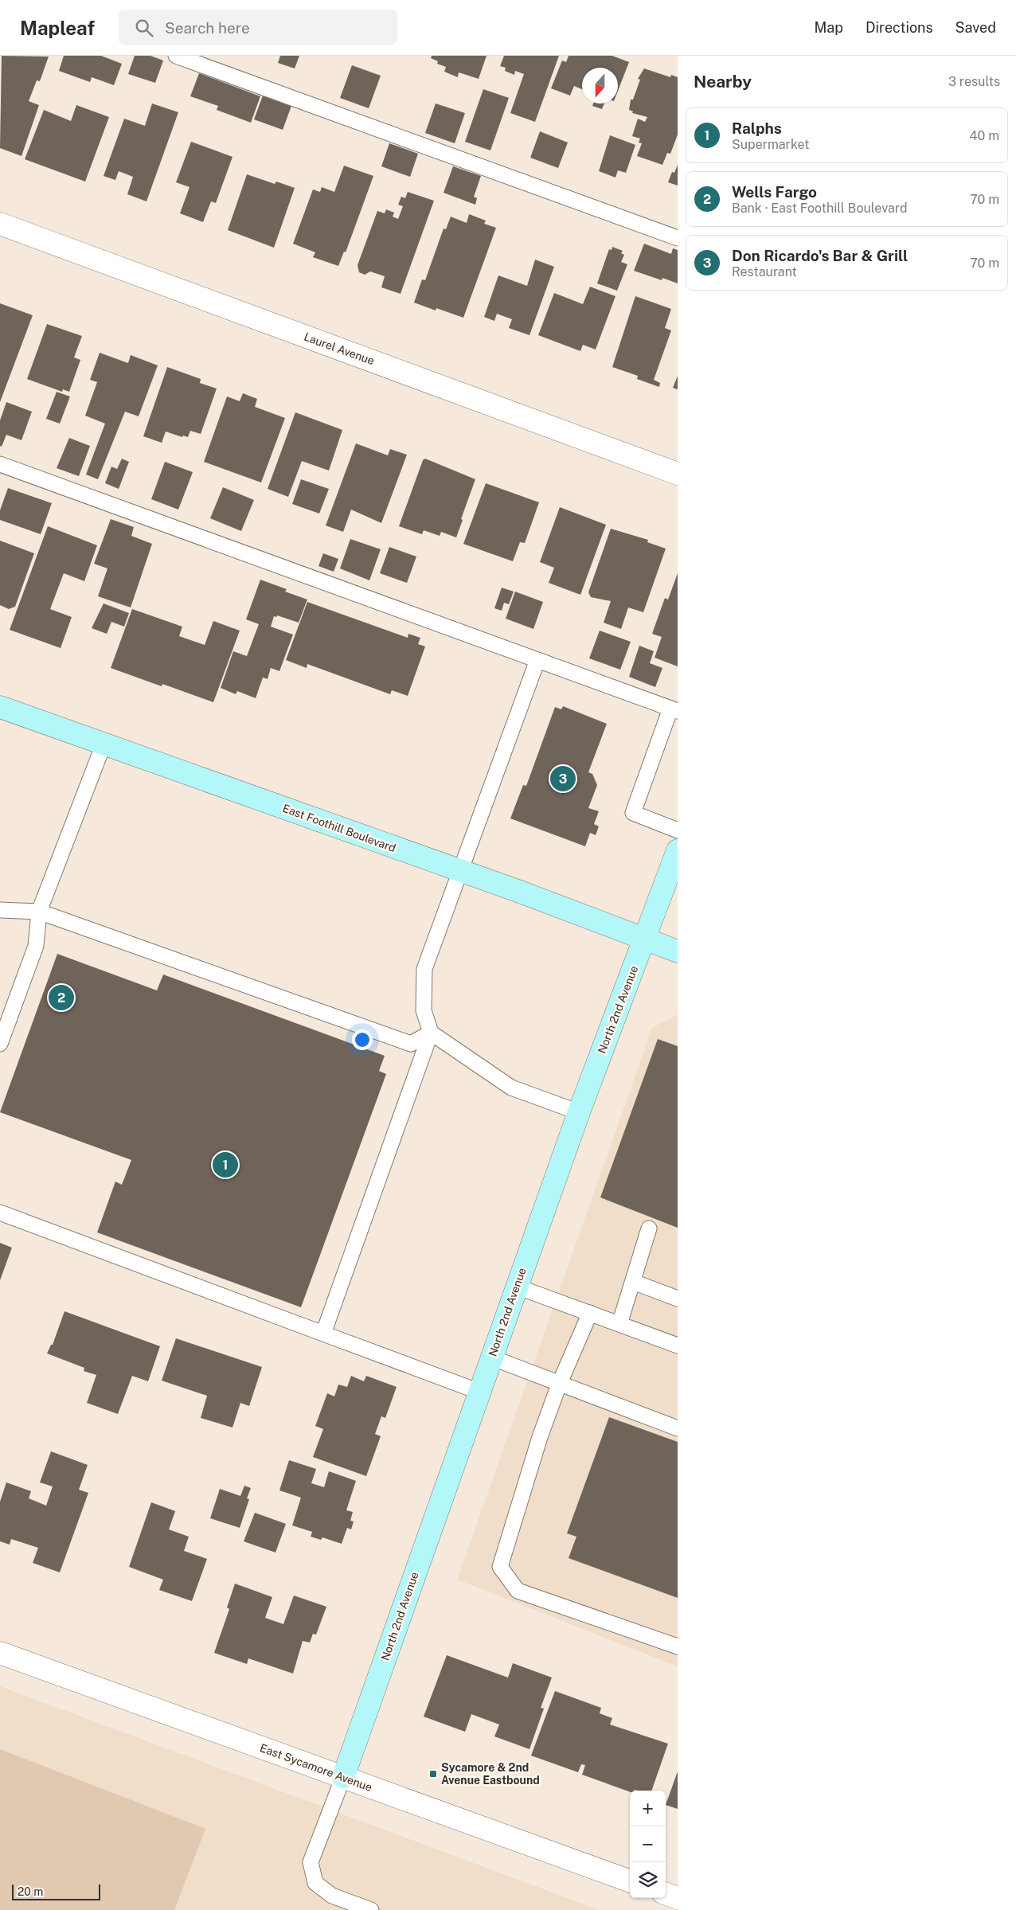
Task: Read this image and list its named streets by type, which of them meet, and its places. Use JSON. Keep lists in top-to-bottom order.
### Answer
{
  "streets": {
    "street": [
      "Laurel Avenue",
      "East Foothill Boulevard",
      "North 2nd Avenue",
      "East Sycamore Avenue"
    ]
  },
  "crossings": [
    ["East Foothill Boulevard", "North 2nd Avenue"],
    ["North 2nd Avenue", "East Sycamore Avenue"]
  ],
  "places": {
    "transit": ["Sycamore & 2nd Avenue Eastbound"]
  },
  "scale_bar": "20 m",
  "north": "bottom",
  "page": {
    "header": "Mapleaf",
    "search": "Search here",
    "nav": ["Map", "Directions", "Saved"],
    "heading": ["Nearby", "3 results"],
    "list": [
      {
        "mark": "1",
        "name": "Ralphs",
        "note": "Supermarket",
        "value": "40 m"
      },
      {
        "mark": "2",
        "name": "Wells Fargo",
        "note": "Bank · East Foothill Boulevard",
        "value": "70 m"
      },
      {
        "mark": "3",
        "name": "Don Ricardo's Bar & Grill",
        "note": "Restaurant",
        "value": "70 m"
      }
    ],
    "pins": ["3", "2", "1"],
    "map_buttons": ["+", "−"],
    "scale": "20 m"
  }
}
